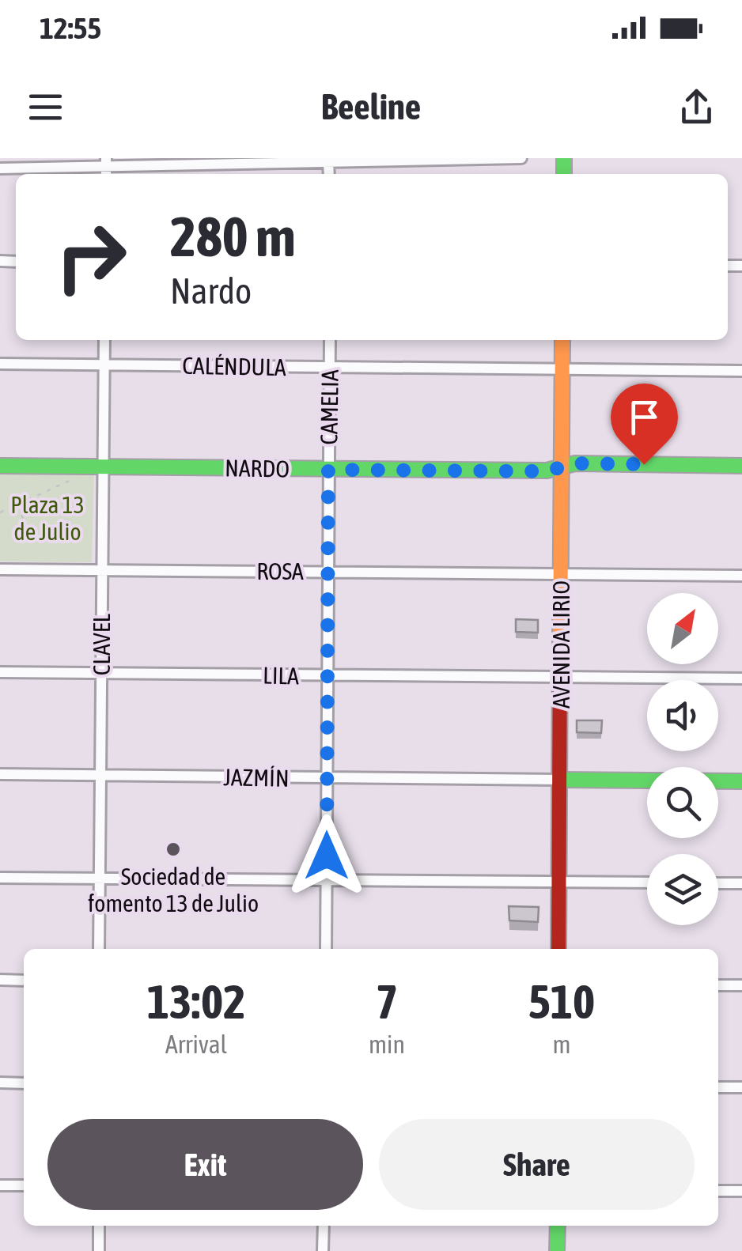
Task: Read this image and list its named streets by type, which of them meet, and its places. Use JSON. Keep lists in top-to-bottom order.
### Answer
{
  "streets": {
    "main road": ["NARDO", "AVENIDA LIRIO"],
    "street": [
      "CALÉNDULA",
      "CAMELIA",
      "ROSA",
      "CLAVEL",
      "LILA",
      "JAZMÍN"
    ]
  },
  "crossings": [
    ["CALÉNDULA", "CAMELIA"],
    ["CALÉNDULA", "CLAVEL"],
    ["CALÉNDULA", "AVENIDA LIRIO"],
    ["CAMELIA", "NARDO"],
    ["CAMELIA", "ROSA"],
    ["CAMELIA", "LILA"],
    ["CAMELIA", "JAZMÍN"],
    ["NARDO", "CLAVEL"],
    ["NARDO", "AVENIDA LIRIO"],
    ["ROSA", "CLAVEL"],
    ["ROSA", "AVENIDA LIRIO"],
    ["CLAVEL", "LILA"],
    ["CLAVEL", "JAZMÍN"],
    ["AVENIDA LIRIO", "LILA"],
    ["AVENIDA LIRIO", "JAZMÍN"]
  ],
  "parks": ["Plaza 13 de Julio"],
  "places": ["Sociedad de fomento 13 de Julio"],
  "north": "top right",
  "page": {
    "status": "12:55",
    "header": "Beeline",
    "turn": ["280 m", "Nardo"],
    "eta": [
      "13:02",
      "Arrival",
      "7",
      "min",
      "510",
      "m"
    ],
    "buttons": ["Exit", "Share"]
  }
}
